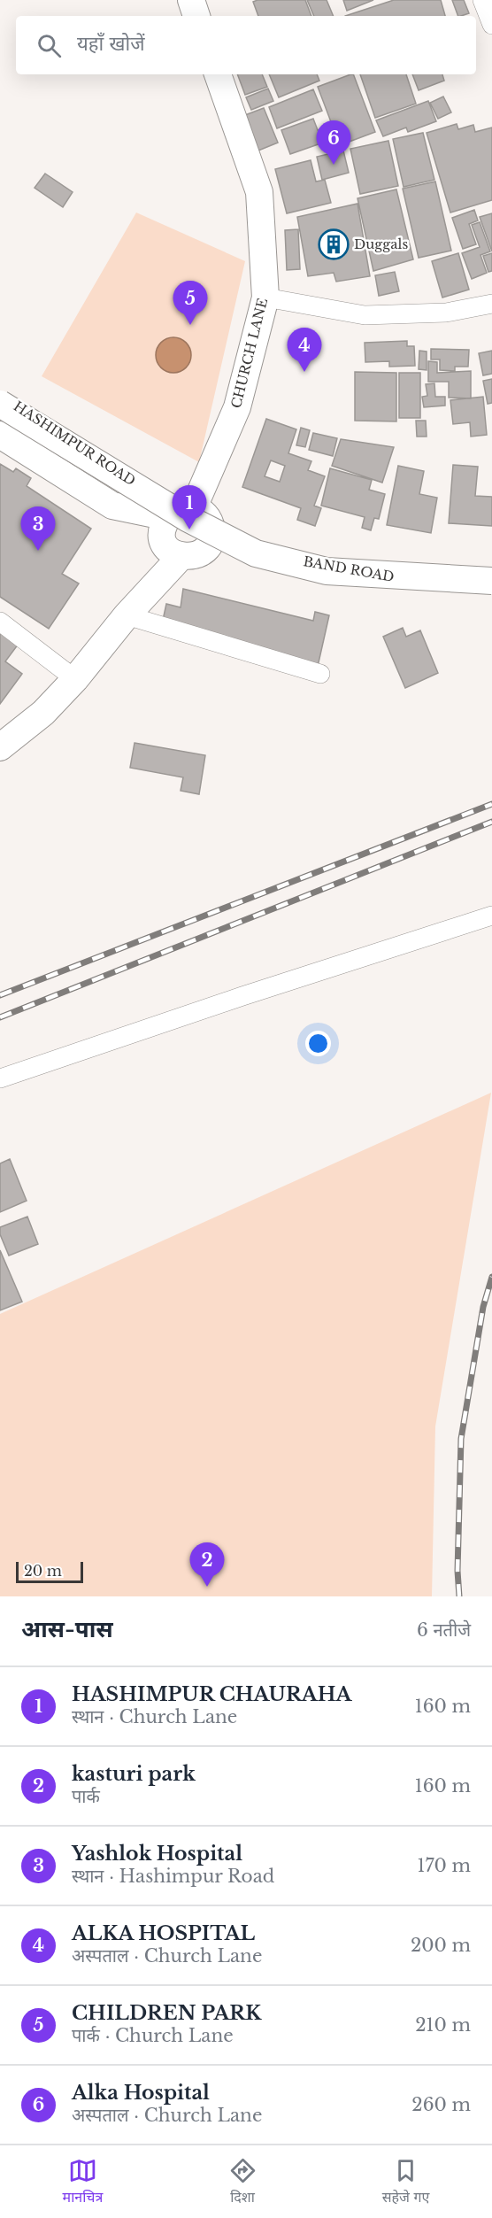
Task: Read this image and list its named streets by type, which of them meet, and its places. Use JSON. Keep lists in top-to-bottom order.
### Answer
{
  "streets": {
    "main road": ["CHURCH LANE", "HASHIMPUR ROAD", "BAND ROAD"]
  },
  "crossings": [
    ["CHURCH LANE", "HASHIMPUR ROAD"],
    ["CHURCH LANE", "BAND ROAD"],
    ["HASHIMPUR ROAD", "BAND ROAD"]
  ],
  "places": {
    "building": ["Duggals"]
  },
  "scale_bar": "20 m",
  "page": {
    "search": "यहाँ खोजें",
    "pins": [
      "6",
      "5",
      "4",
      "1",
      "3",
      "2"
    ],
    "scale": "20 m",
    "heading": ["आस-पास", "6 नतीजे"],
    "list": [
      {
        "mark": "1",
        "name": "HASHIMPUR CHAURAHA",
        "note": "स्थान · Church Lane",
        "value": "160 m"
      },
      {
        "mark": "2",
        "name": "kasturi park",
        "note": "पार्क",
        "value": "160 m"
      },
      {
        "mark": "3",
        "name": "Yashlok Hospital",
        "note": "स्थान · Hashimpur Road",
        "value": "170 m"
      },
      {
        "mark": "4",
        "name": "ALKA HOSPITAL",
        "note": "अस्पताल · Church Lane",
        "value": "200 m"
      },
      {
        "mark": "5",
        "name": "CHILDREN PARK",
        "note": "पार्क · Church Lane",
        "value": "210 m"
      },
      {
        "mark": "6",
        "name": "Alka Hospital",
        "note": "अस्पताल · Church Lane",
        "value": "260 m"
      }
    ],
    "nav": ["मानचित्र", "दिशा", "सहेजे गए"]
  }
}
